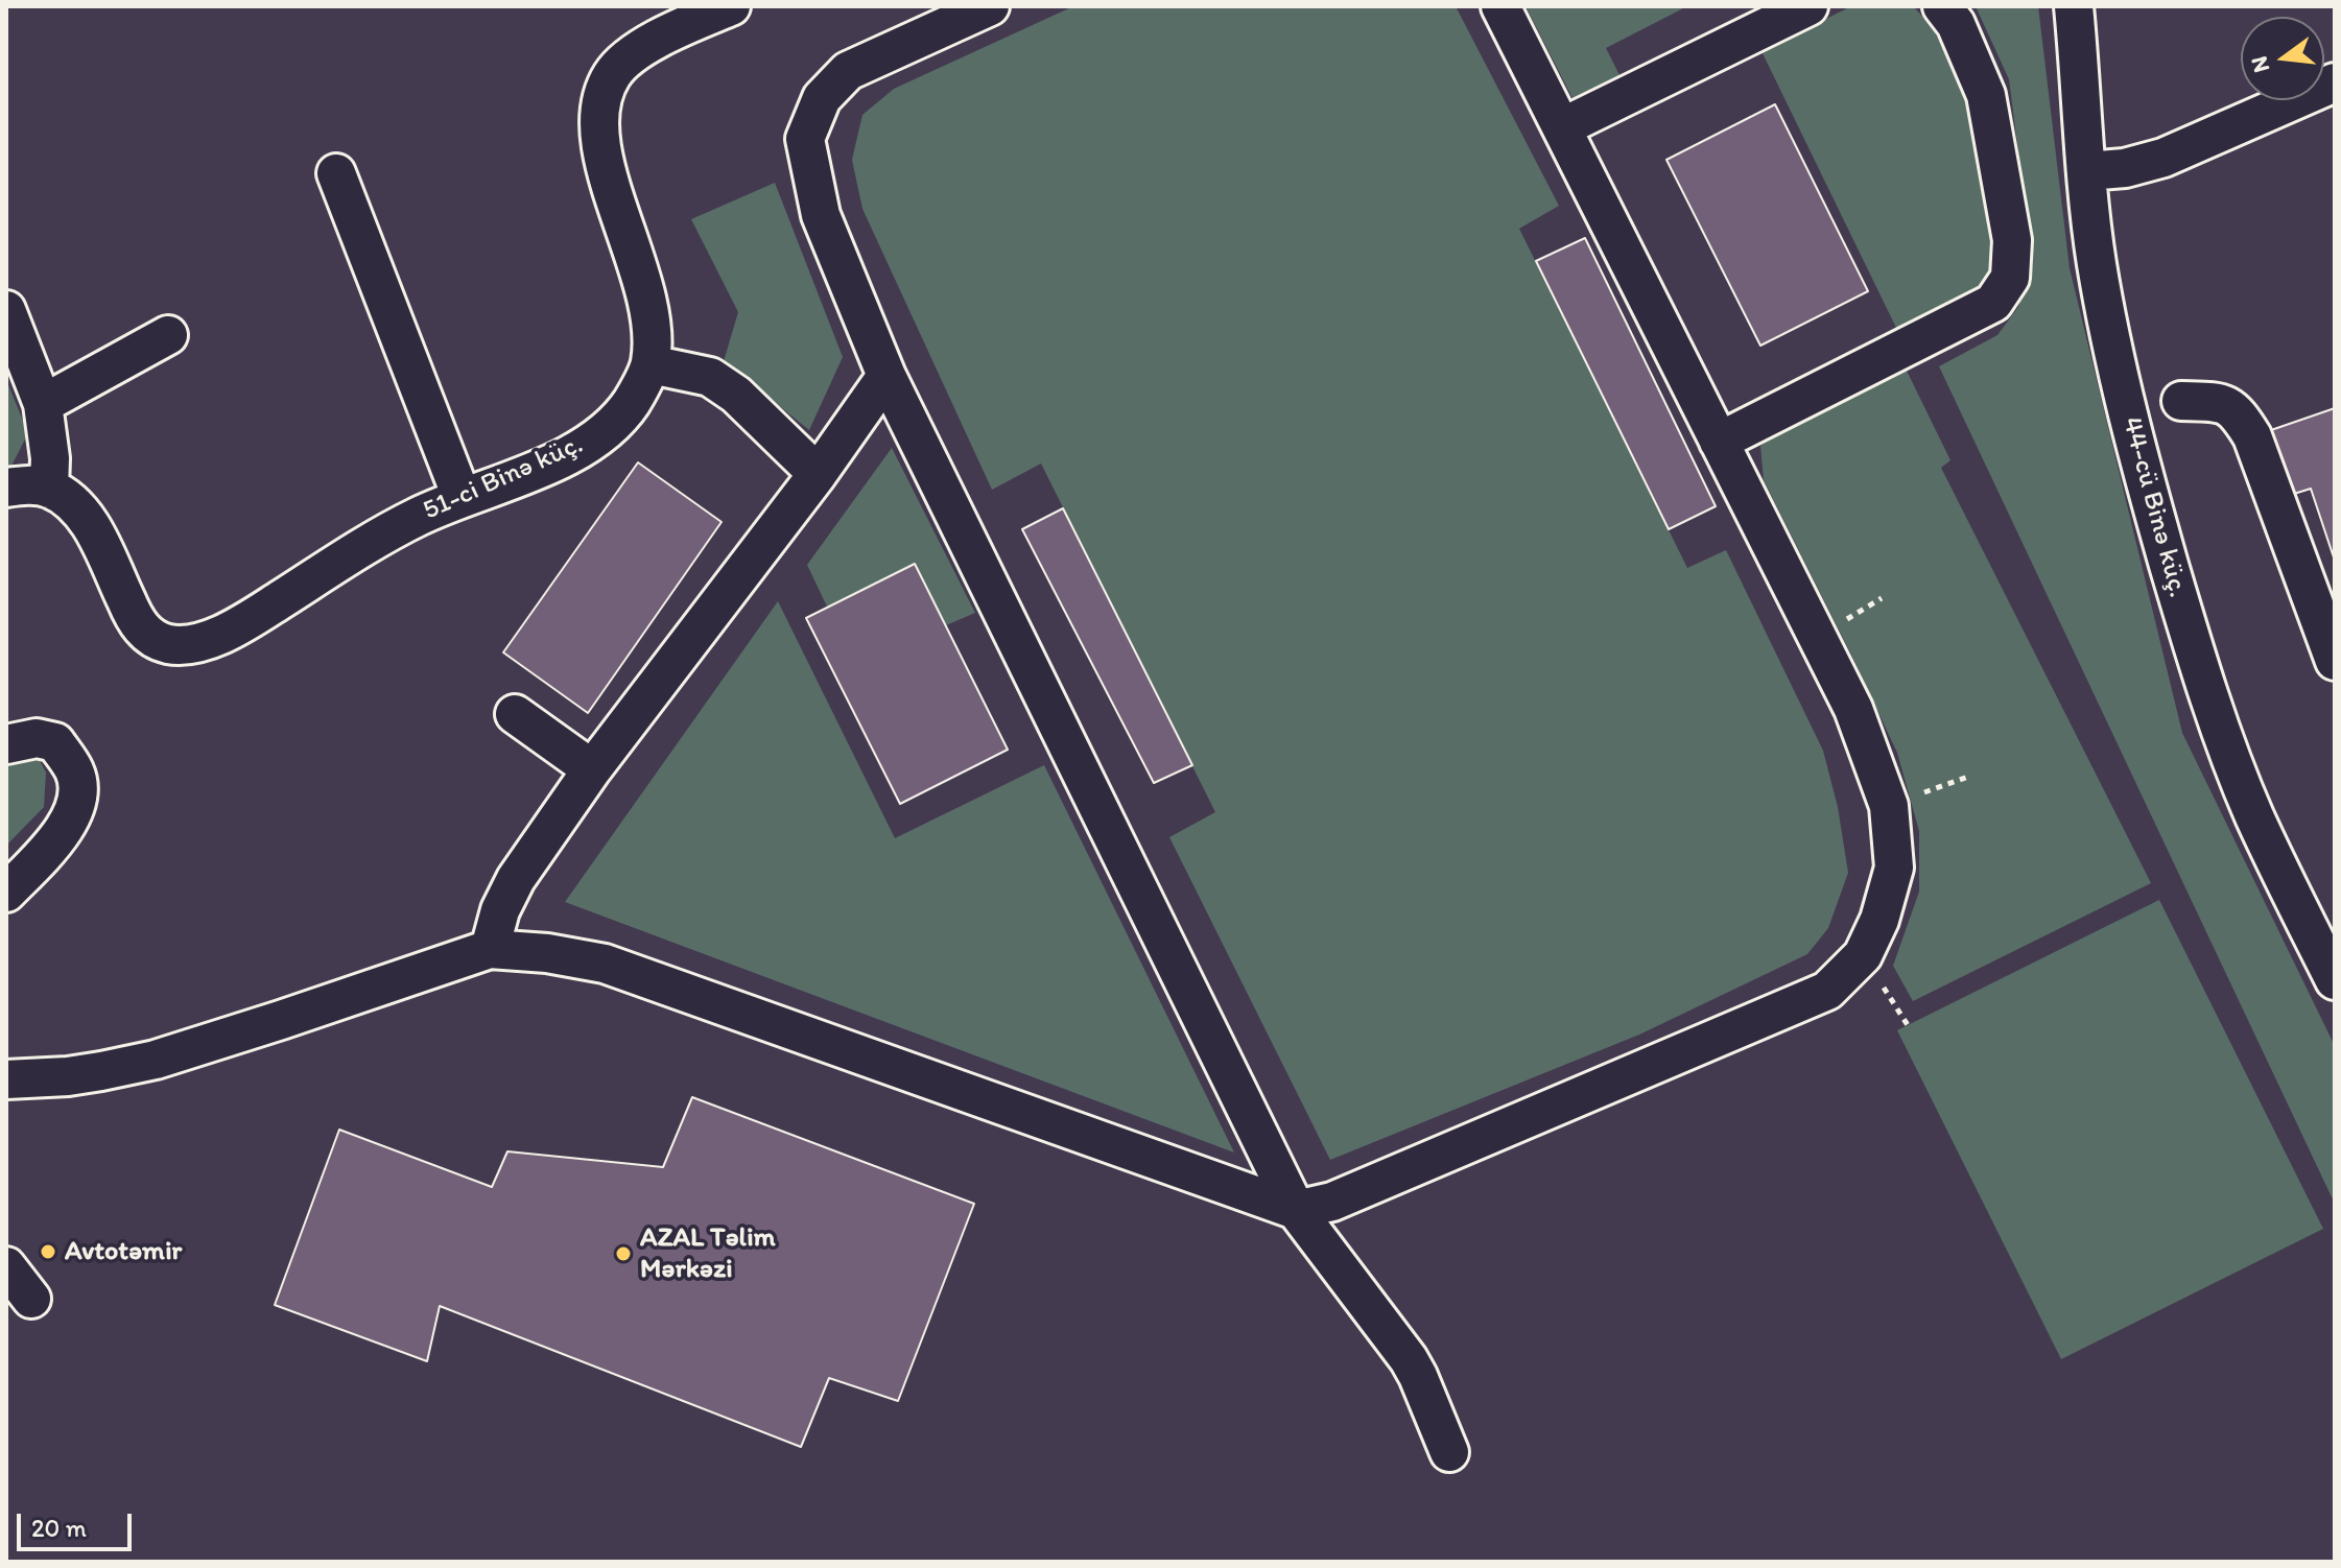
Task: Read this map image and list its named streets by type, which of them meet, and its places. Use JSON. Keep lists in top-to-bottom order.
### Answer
{
  "streets": {
    "street": ["51-ci Binə küç.", "44-cü Binə küç."]
  },
  "places": ["Avtotəmir", "AZAL Təlim Mərkəzi"],
  "scale_bar": "20 m",
  "north": "left"
}
